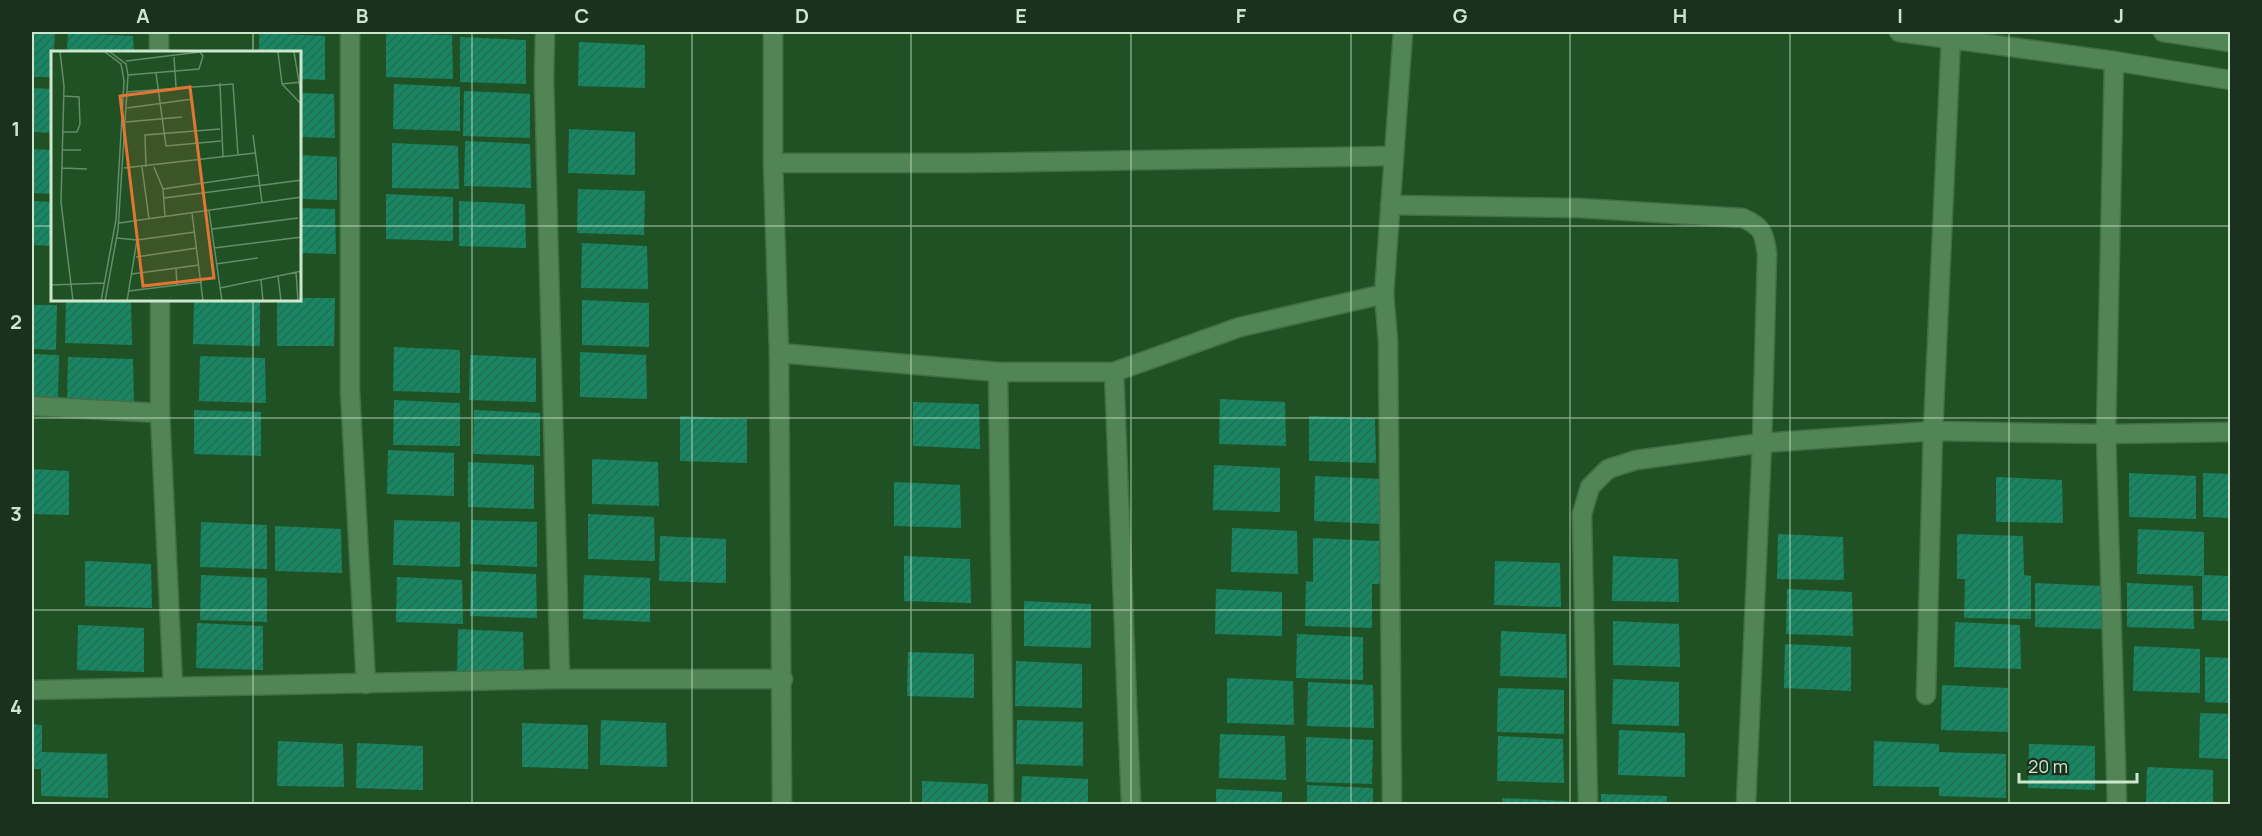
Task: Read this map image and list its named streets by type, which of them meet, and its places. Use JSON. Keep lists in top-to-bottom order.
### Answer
{
  "scale_bar": "20 m",
  "grid": {
    "columns": [
      "A",
      "B",
      "C",
      "D",
      "E",
      "F",
      "G",
      "H",
      "I",
      "J"
    ],
    "rows": [
      "1",
      "2",
      "3",
      "4"
    ]
  }
}
